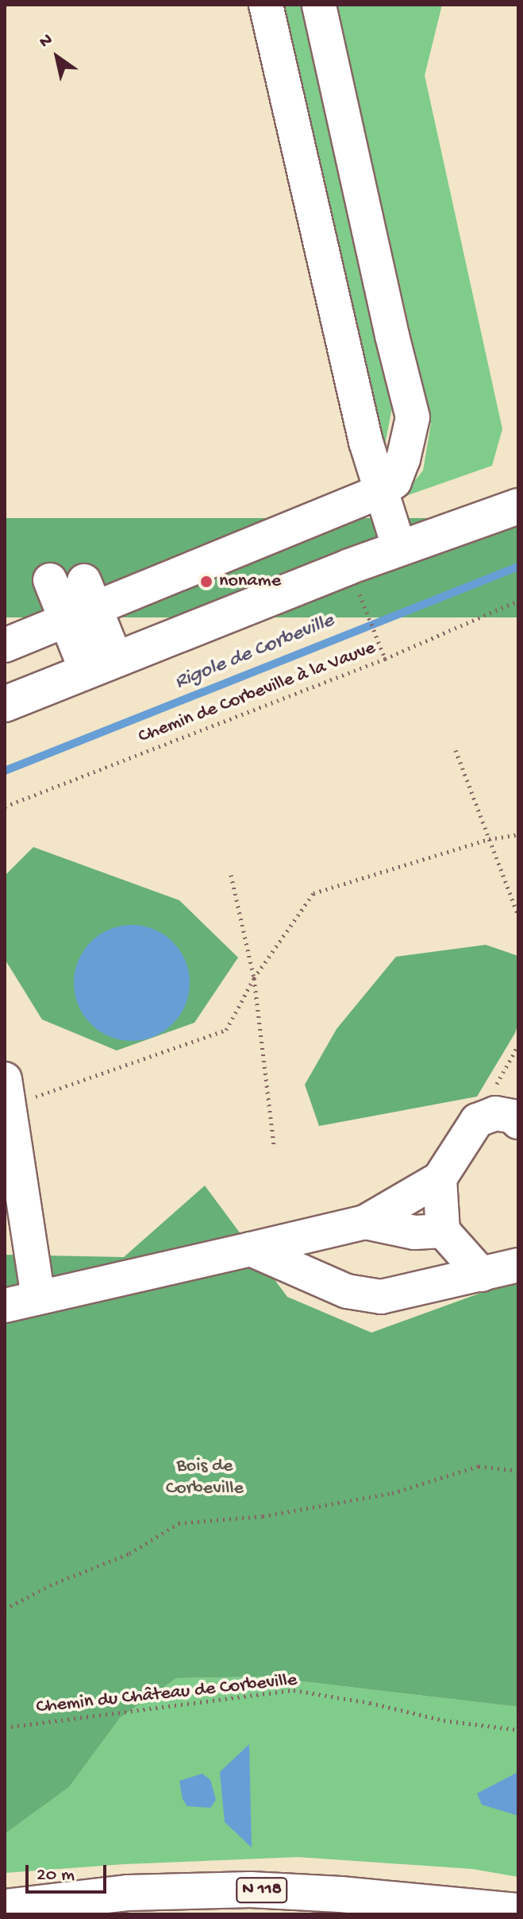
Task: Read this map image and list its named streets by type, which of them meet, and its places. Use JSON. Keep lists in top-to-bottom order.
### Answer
{
  "streets": {
    "main road": ["N 118"],
    "path": ["Chemin de Corbeville à la Vauve", "Chemin du Château de Corbeville"]
  },
  "water": ["Rigole de Corbeville"],
  "parks": ["Bois de Corbeville"],
  "places": ["noname"],
  "scale_bar": "20 m",
  "north": "top left"
}
